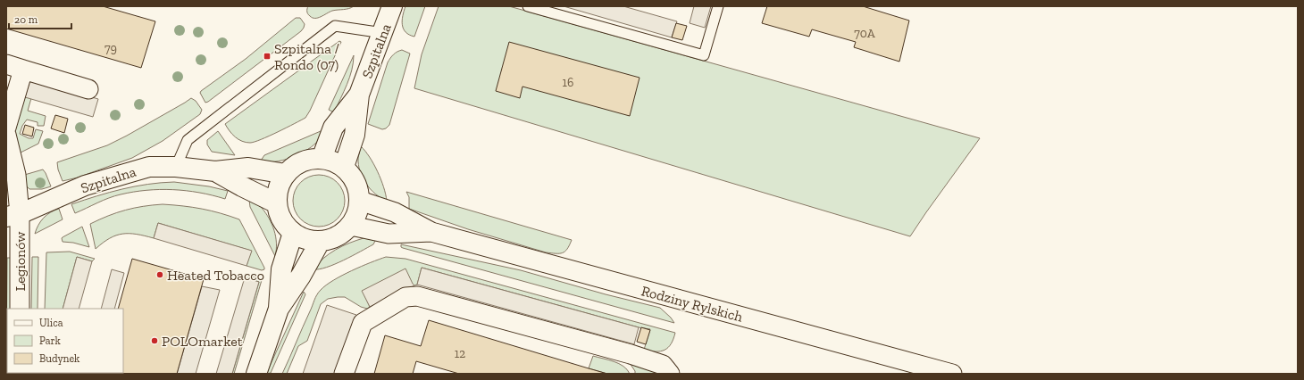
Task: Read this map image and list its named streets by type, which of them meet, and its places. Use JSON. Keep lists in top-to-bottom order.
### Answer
{
  "streets": {
    "street": ["Szpitalna", "Legionów", "Rodziny Rylskich"]
  },
  "crossings": [
    ["Szpitalna", "Legionów"],
    ["Szpitalna", "Rodziny Rylskich"]
  ],
  "places": {
    "transit": ["Szpitalna / Rondo (07)"],
    "other": ["Heated Tobacco", "POLOmarket"]
  },
  "house_numbers": [
    "70A",
    "79",
    "16",
    "12"
  ],
  "legend": ["Ulica", "Park", "Budynek"],
  "scale_bar": "20 m"
}
